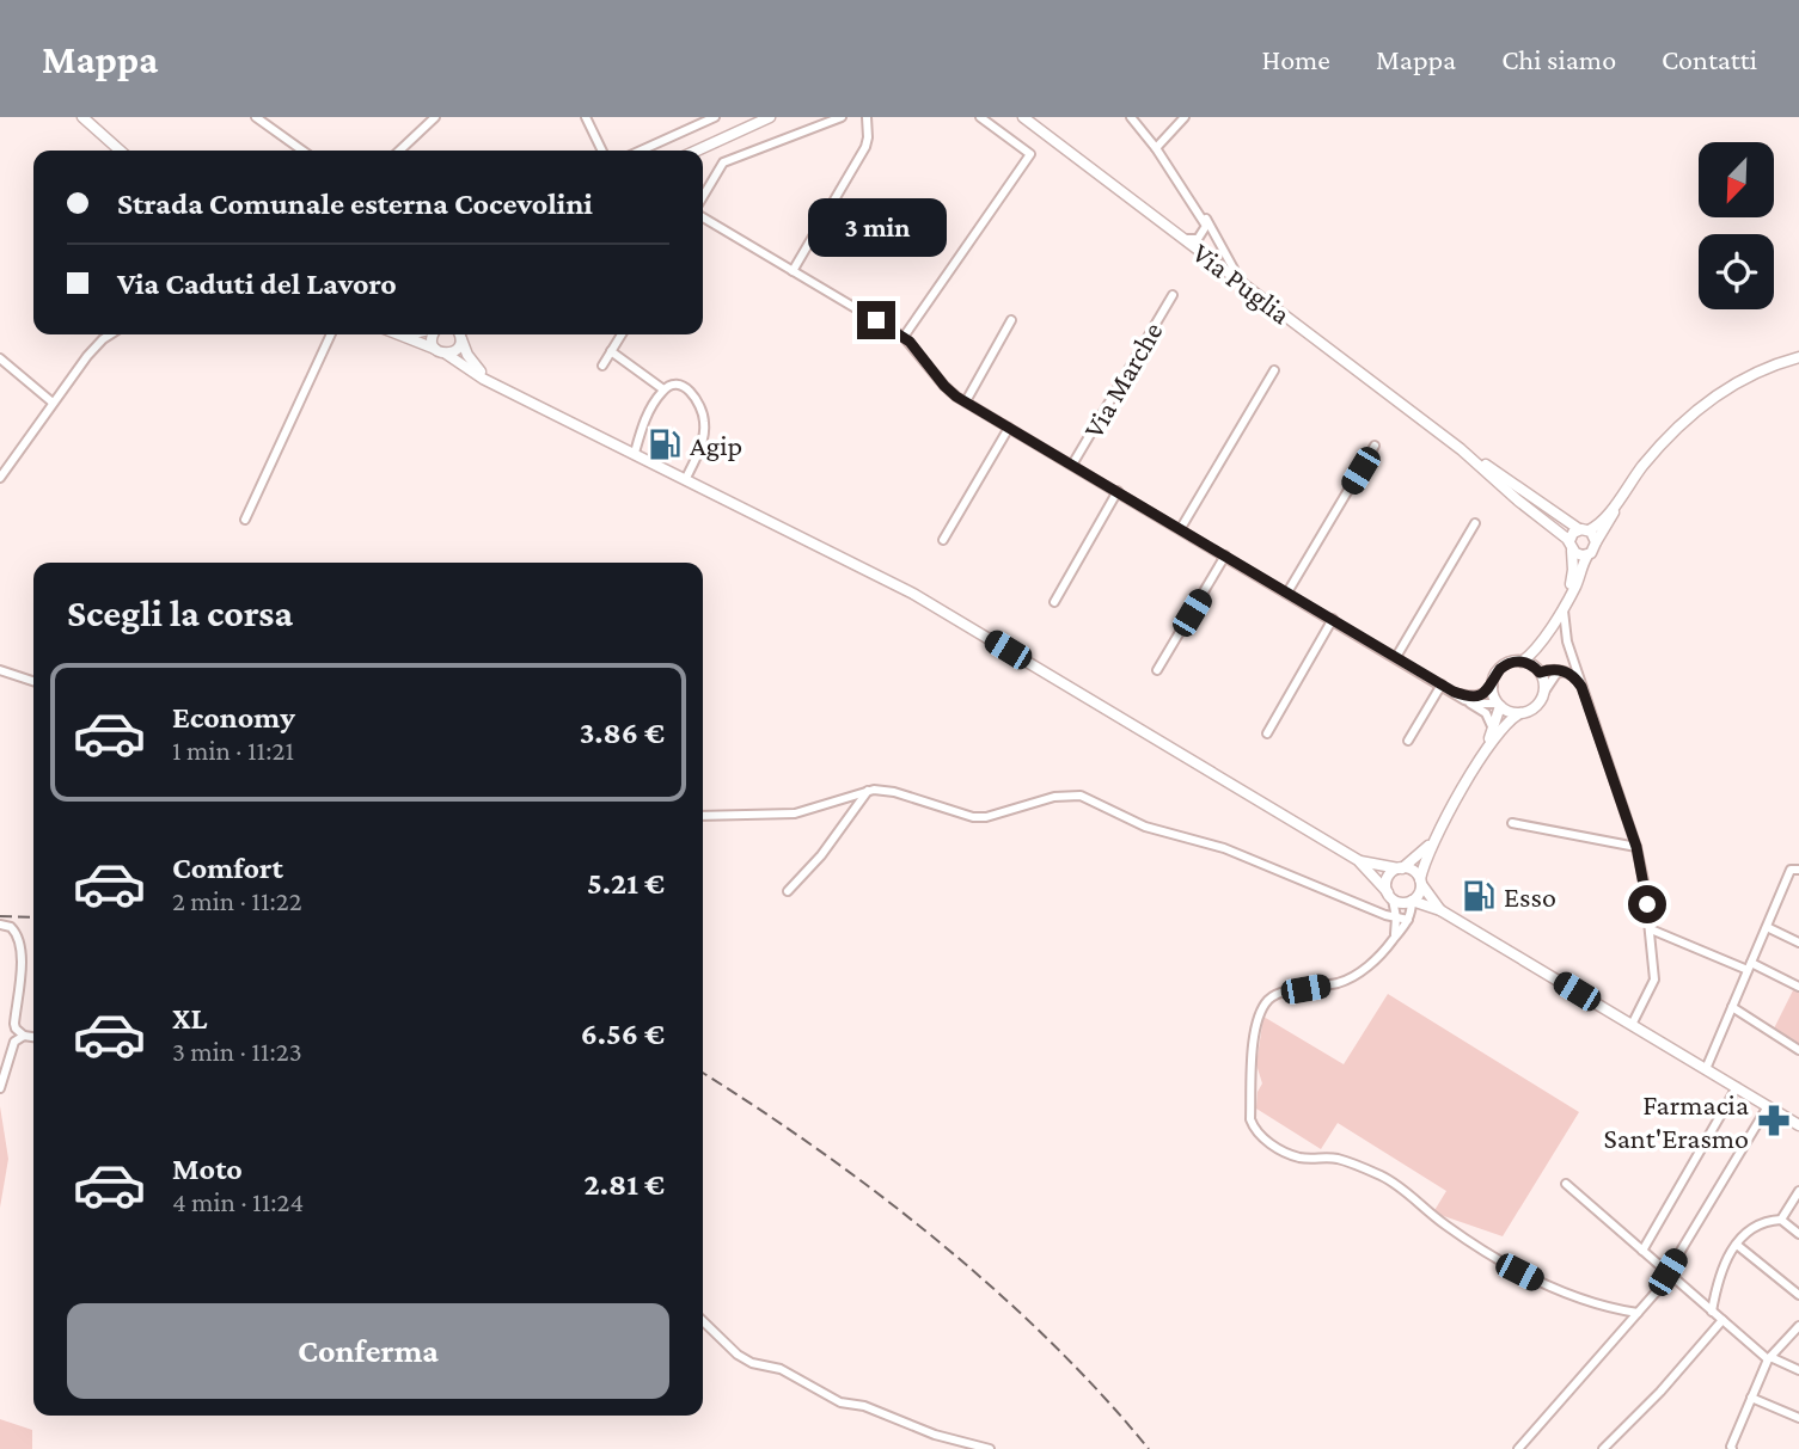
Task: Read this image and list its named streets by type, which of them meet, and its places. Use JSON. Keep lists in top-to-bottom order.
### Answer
{
  "streets": {
    "main road": ["Via Puglia"],
    "street": ["Via Marche"]
  },
  "places": {
    "fuel station": ["Agip", "Esso"],
    "pharmacy": ["Farmacia Sant'Erasmo"]
  },
  "north": "bottom left",
  "page": {
    "header": "Mappa",
    "nav": [
      "Home",
      "Mappa",
      "Chi siamo",
      "Contatti"
    ],
    "banner": ["Strada Comunale esterna Cocevolini", "Via Caduti del Lavoro"],
    "bubble": "3 min",
    "heading": "Scegli la corsa",
    "list": [
      {
        "name": "Economy",
        "note": "1 min · 11:21",
        "value": "3.86 €"
      },
      {
        "name": "Comfort",
        "note": "2 min · 11:22",
        "value": "5.21 €"
      },
      {
        "name": "XL",
        "note": "3 min · 11:23",
        "value": "6.56 €"
      },
      {
        "name": "Moto",
        "note": "4 min · 11:24",
        "value": "2.81 €"
      }
    ],
    "buttons": "Conferma"
  }
}
